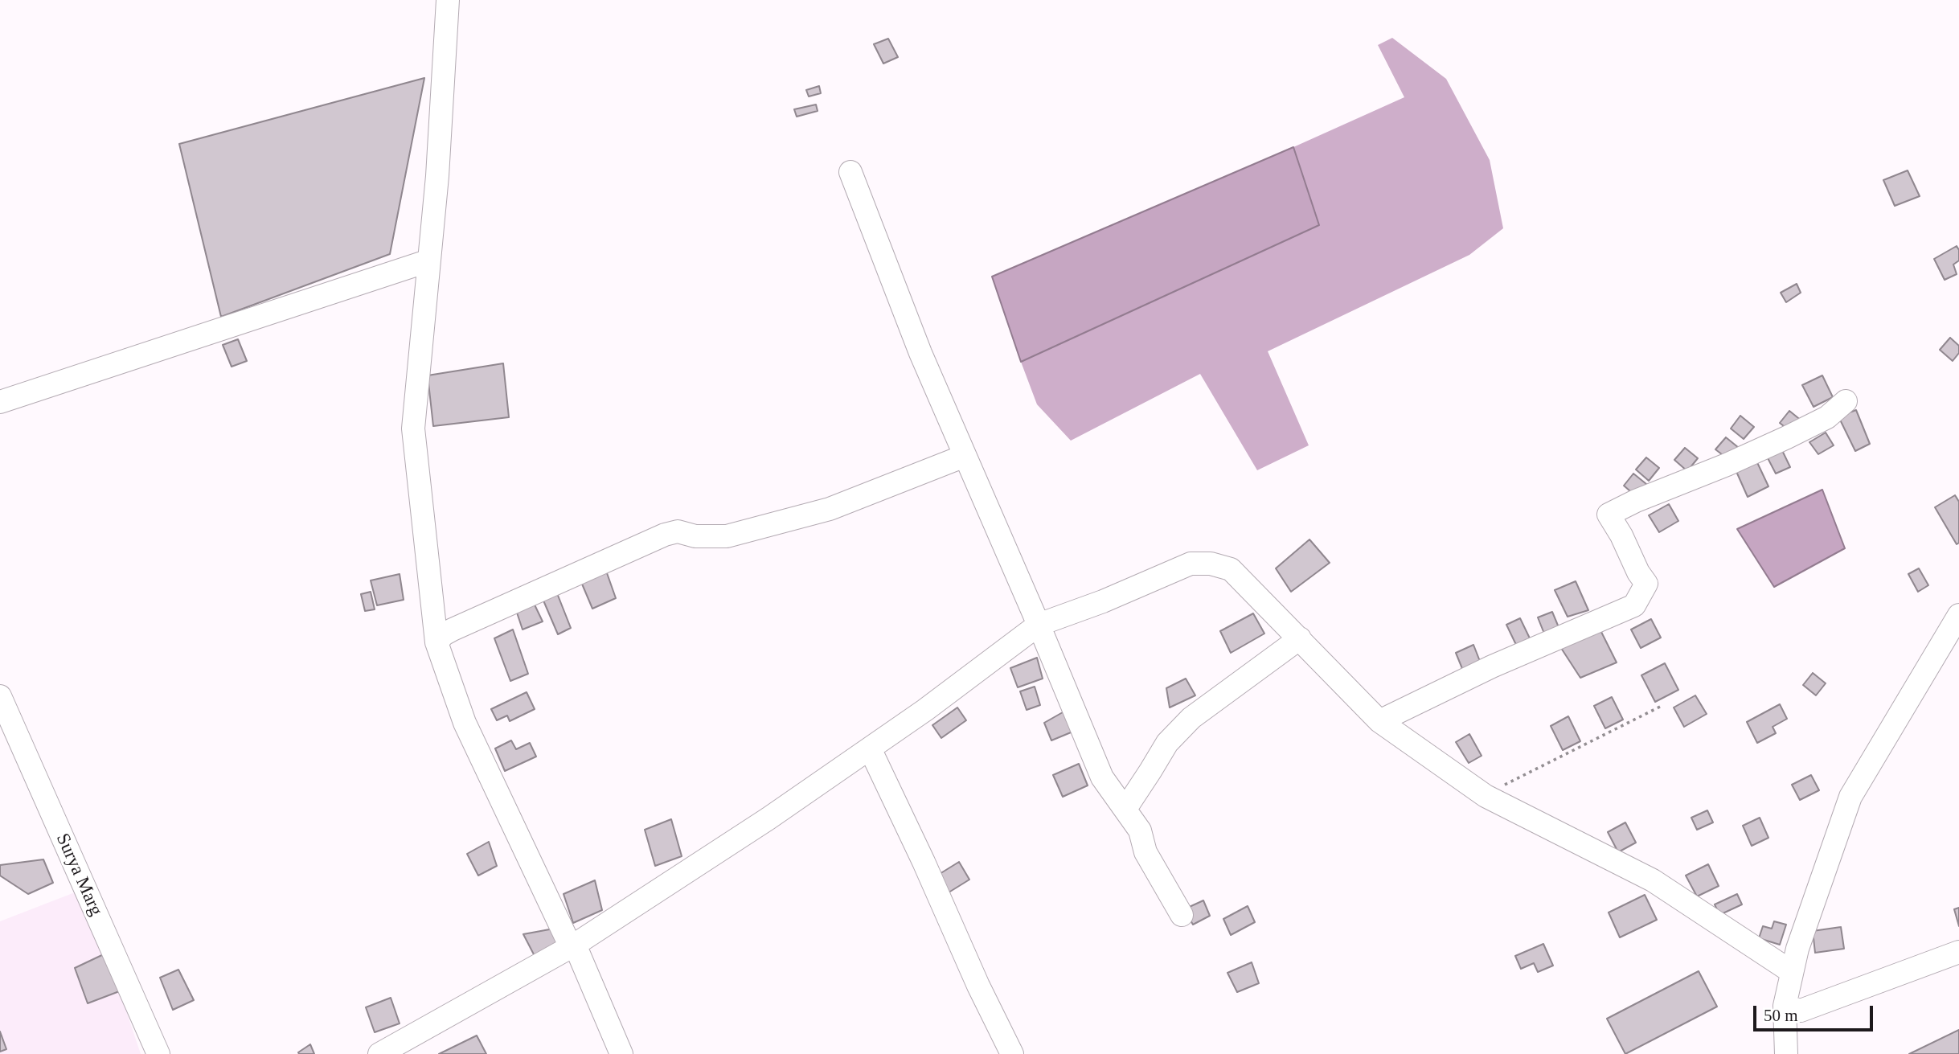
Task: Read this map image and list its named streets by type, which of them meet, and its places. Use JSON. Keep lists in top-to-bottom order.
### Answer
{
  "streets": {
    "street": ["Surya Marg"]
  },
  "scale_bar": "50 m"
}
